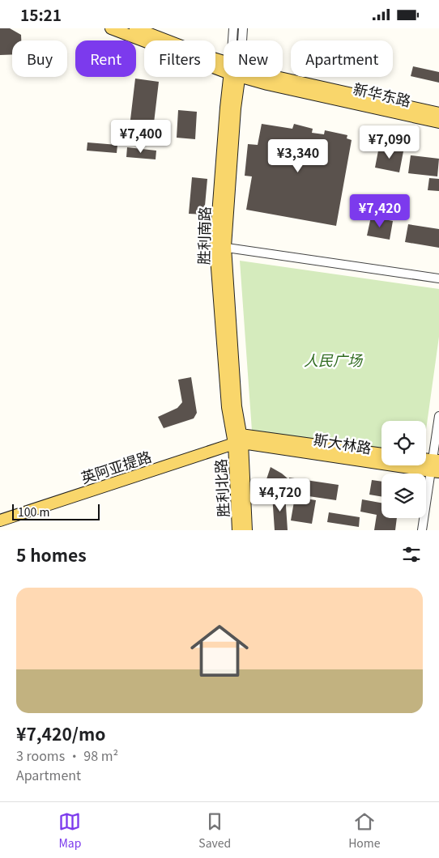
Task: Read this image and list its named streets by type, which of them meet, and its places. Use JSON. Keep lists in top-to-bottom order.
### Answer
{
  "streets": {
    "main road": [
      "新华东路",
      "胜利南路",
      "斯大林路",
      "英阿亚提路",
      "胜利北路"
    ]
  },
  "crossings": [
    ["胜利南路", "斯大林路"],
    ["胜利南路", "英阿亚提路"],
    ["胜利南路", "胜利北路"],
    ["斯大林路", "英阿亚提路"],
    ["斯大林路", "胜利北路"],
    ["英阿亚提路", "胜利北路"]
  ],
  "parks": ["人民广场"],
  "scale_bar": "100 m",
  "page": {
    "status": "15:21",
    "chip": [
      "Buy",
      "Rent",
      "Filters",
      "New",
      "Apartment"
    ],
    "price": [
      "¥7,400",
      "¥7,090",
      "¥3,340",
      "¥7,420",
      "¥4,720"
    ],
    "scale": "100 m",
    "heading": "5 homes",
    "list": [
      {
        "name": "¥7,420/mo",
        "note": "3 rooms · 98 m² · Apartment"
      }
    ],
    "tabs": ["Map", "Saved", "Home"]
  }
}
